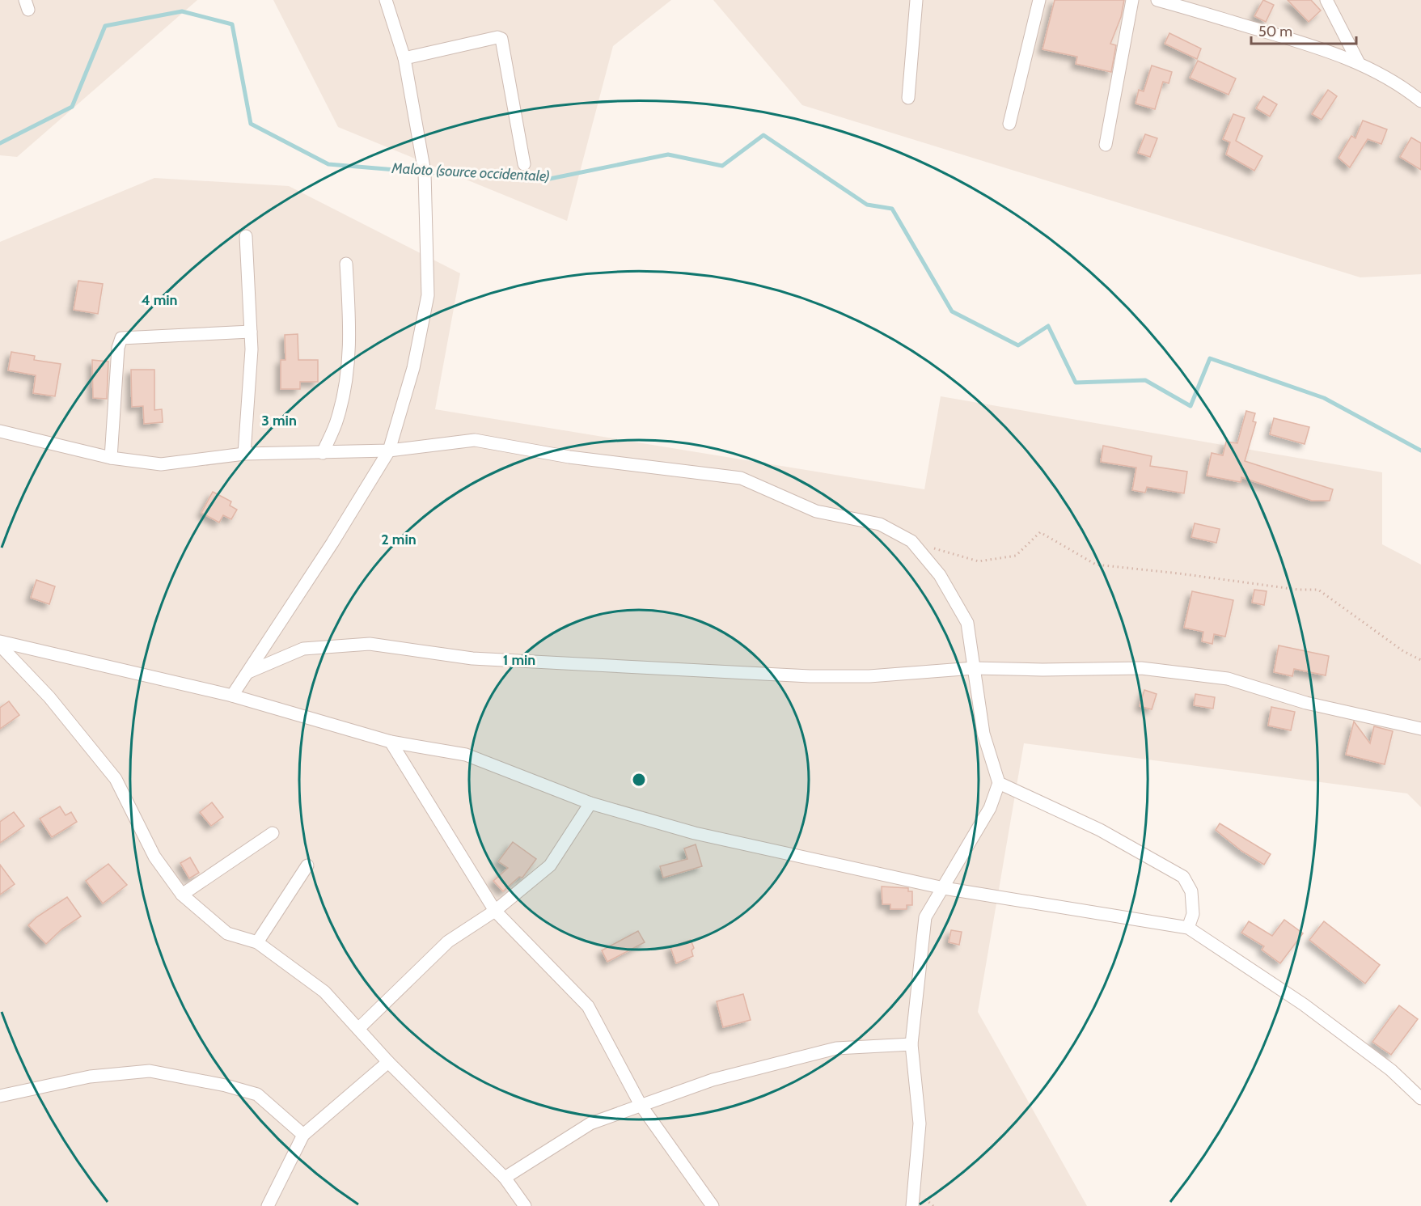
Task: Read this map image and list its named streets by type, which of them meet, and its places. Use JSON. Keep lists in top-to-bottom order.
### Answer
{
  "water": ["Maloto (source occidentale)"],
  "scale_bar": "50 m",
  "rings": [
    "4 min",
    "3 min",
    "2 min",
    "1 min"
  ]
}
